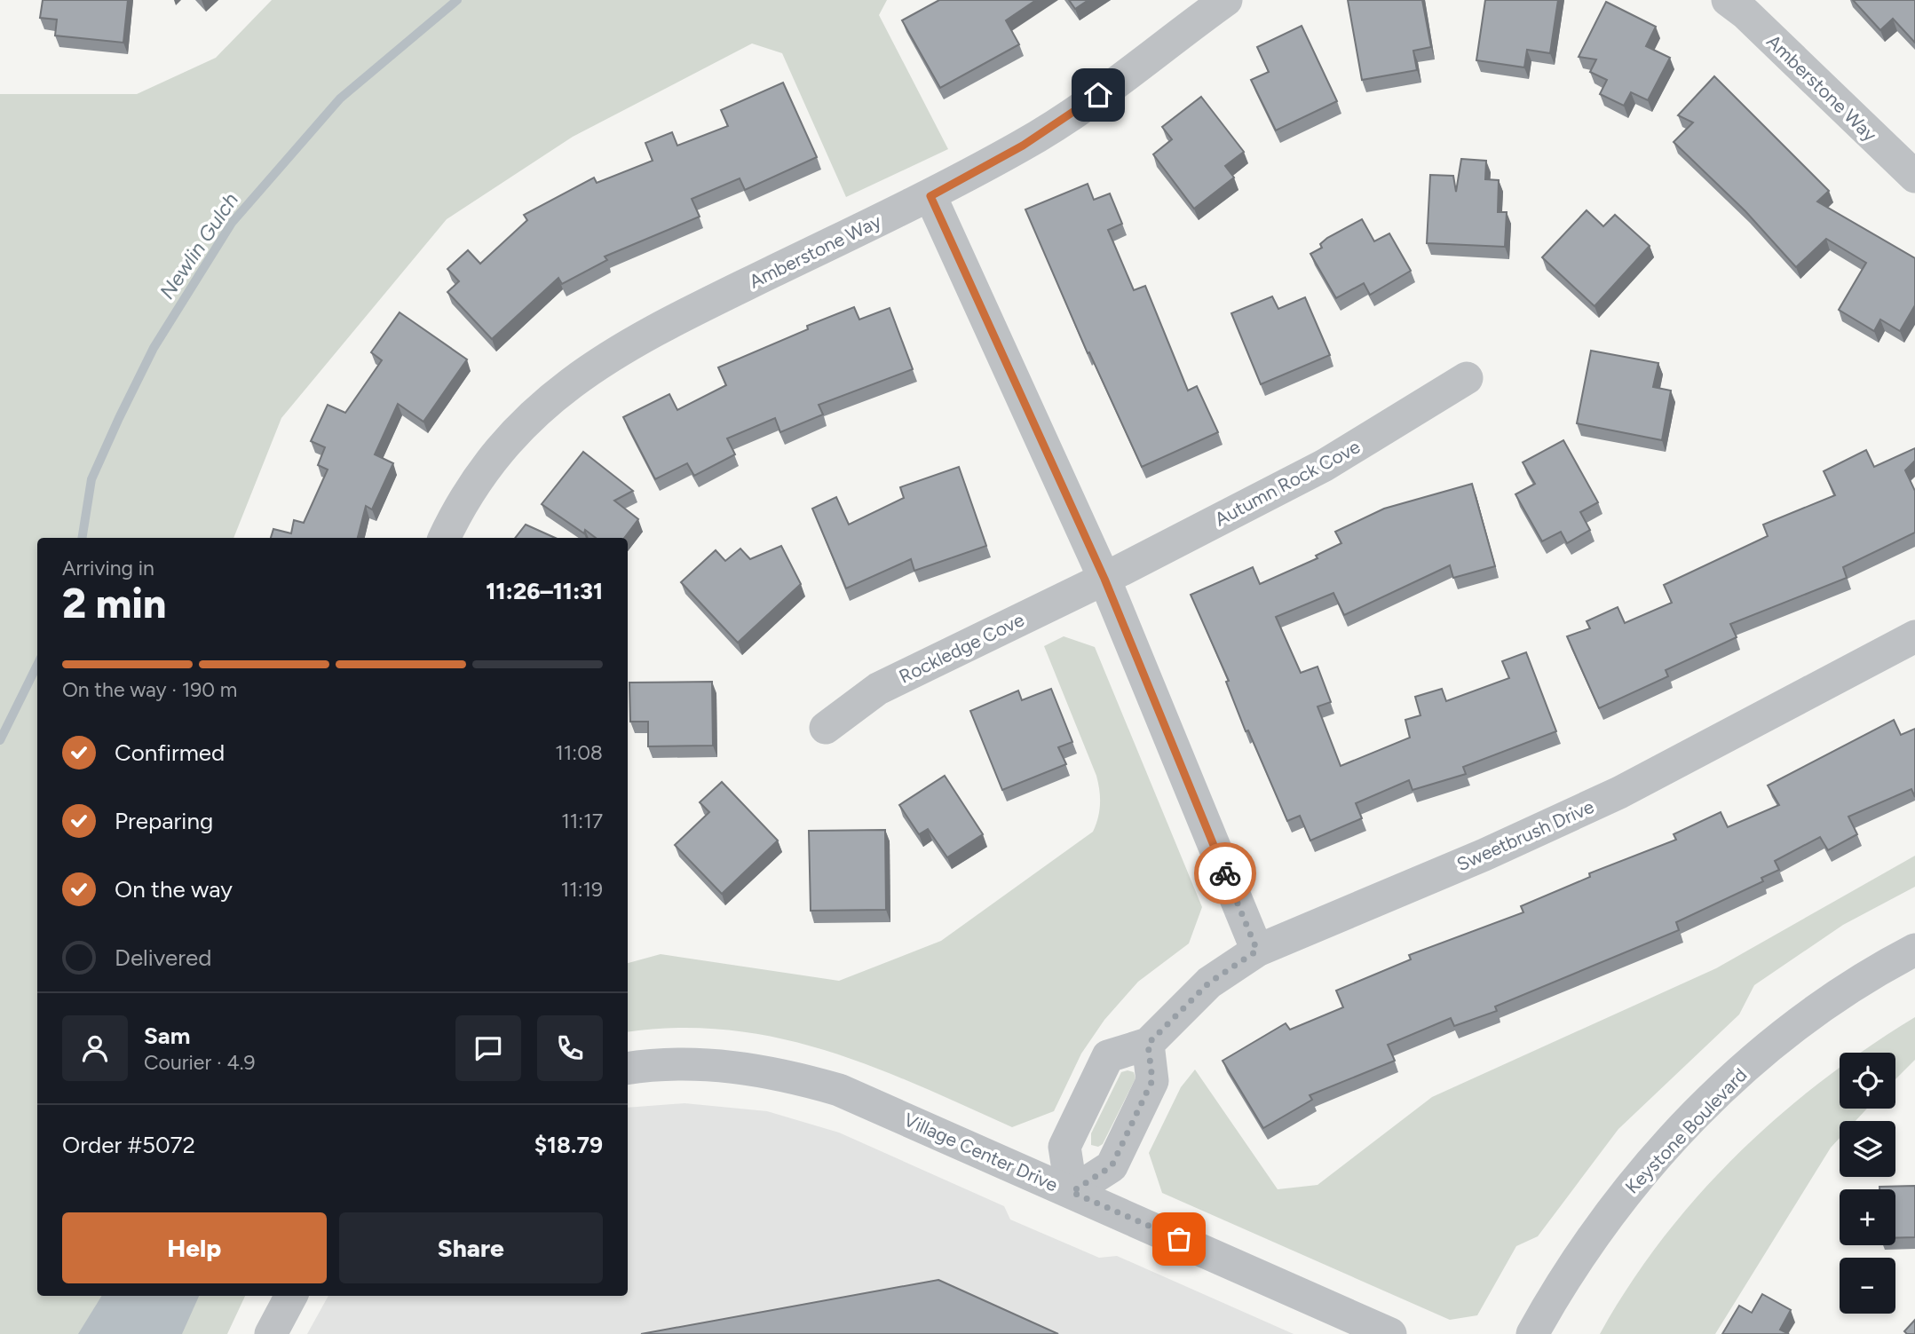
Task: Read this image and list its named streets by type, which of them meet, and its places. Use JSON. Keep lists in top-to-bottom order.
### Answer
{
  "streets": {
    "street": [
      "Amberstone Way",
      "Autumn Rock Cove",
      "Rockledge Cove",
      "Sweetbrush Drive",
      "Keystone Boulevard",
      "Village Center Drive"
    ]
  },
  "crossings": [
    ["Autumn Rock Cove", "Rockledge Cove"],
    ["Sweetbrush Drive", "Village Center Drive"]
  ],
  "water": ["Newlin Gulch"],
  "page": {
    "heading": ["2 min", "Arriving in", "11:26–11:31"],
    "panel": [
      "Sam",
      "Courier · 4.9",
      "Order #5072",
      "$18.79"
    ],
    "bar": "On the way · 190 m",
    "list": [
      ["Confirmed", "11:08"],
      ["Preparing", "11:17"],
      ["On the way", "11:19"],
      "Delivered"
    ],
    "map_buttons": ["+", "−"],
    "buttons": ["Help", "Share"]
  }
}
